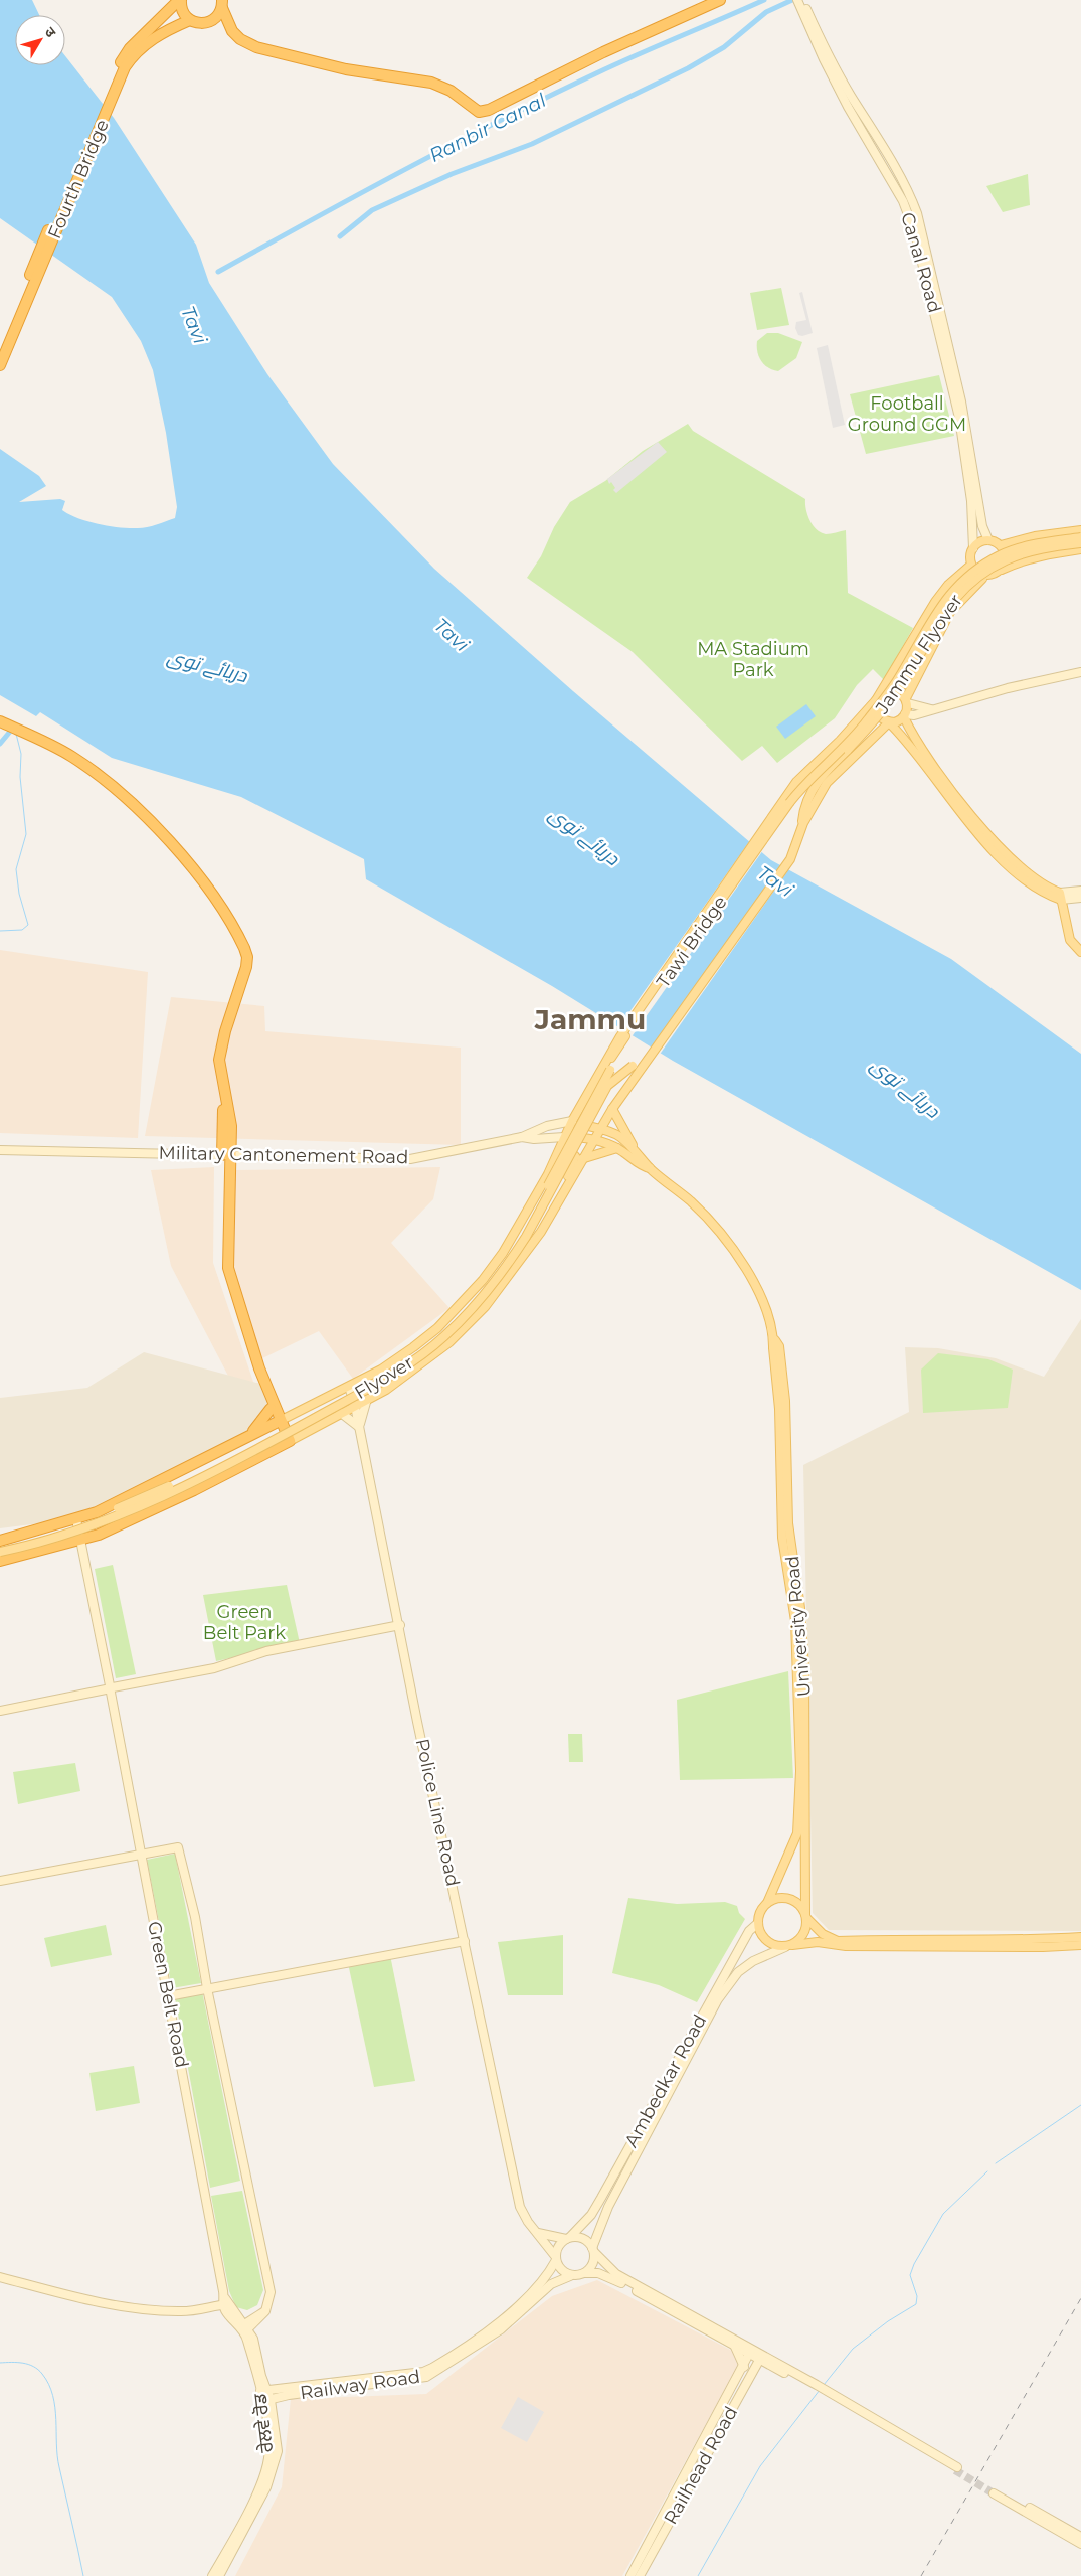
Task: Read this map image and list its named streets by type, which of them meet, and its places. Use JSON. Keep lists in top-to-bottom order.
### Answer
{
  "streets": {
    "highway": ["Fourth Bridge"],
    "main road": [
      "Canal Road",
      "Jammu Flyover",
      "Tawi Bridge",
      "Military Cantonement Road",
      "Flyover",
      "University Road",
      "Police Line Road",
      "Green Belt Road",
      "Ambedkar Road",
      "Railway Road",
      "ਰੇਲਵੇ ਰੋਡ",
      "Railhead Road"
    ]
  },
  "crossings": [
    ["Jammu Flyover", "Tawi Bridge"],
    ["Tawi Bridge", "Flyover"],
    ["University Road", "Ambedkar Road"],
    ["Police Line Road", "Ambedkar Road"],
    ["Police Line Road", "Railway Road"],
    ["Ambedkar Road", "Railway Road"],
    ["Railway Road", "ਰੇਲਵੇ ਰੋਡ"]
  ],
  "districts": ["Jammu"],
  "water": ["Ranbir Canal", "Tavi", "دریائے توی"],
  "parks": ["Football Ground GGM", "MA Stadium Park", "Green Belt Park"],
  "north": "top right"
}
